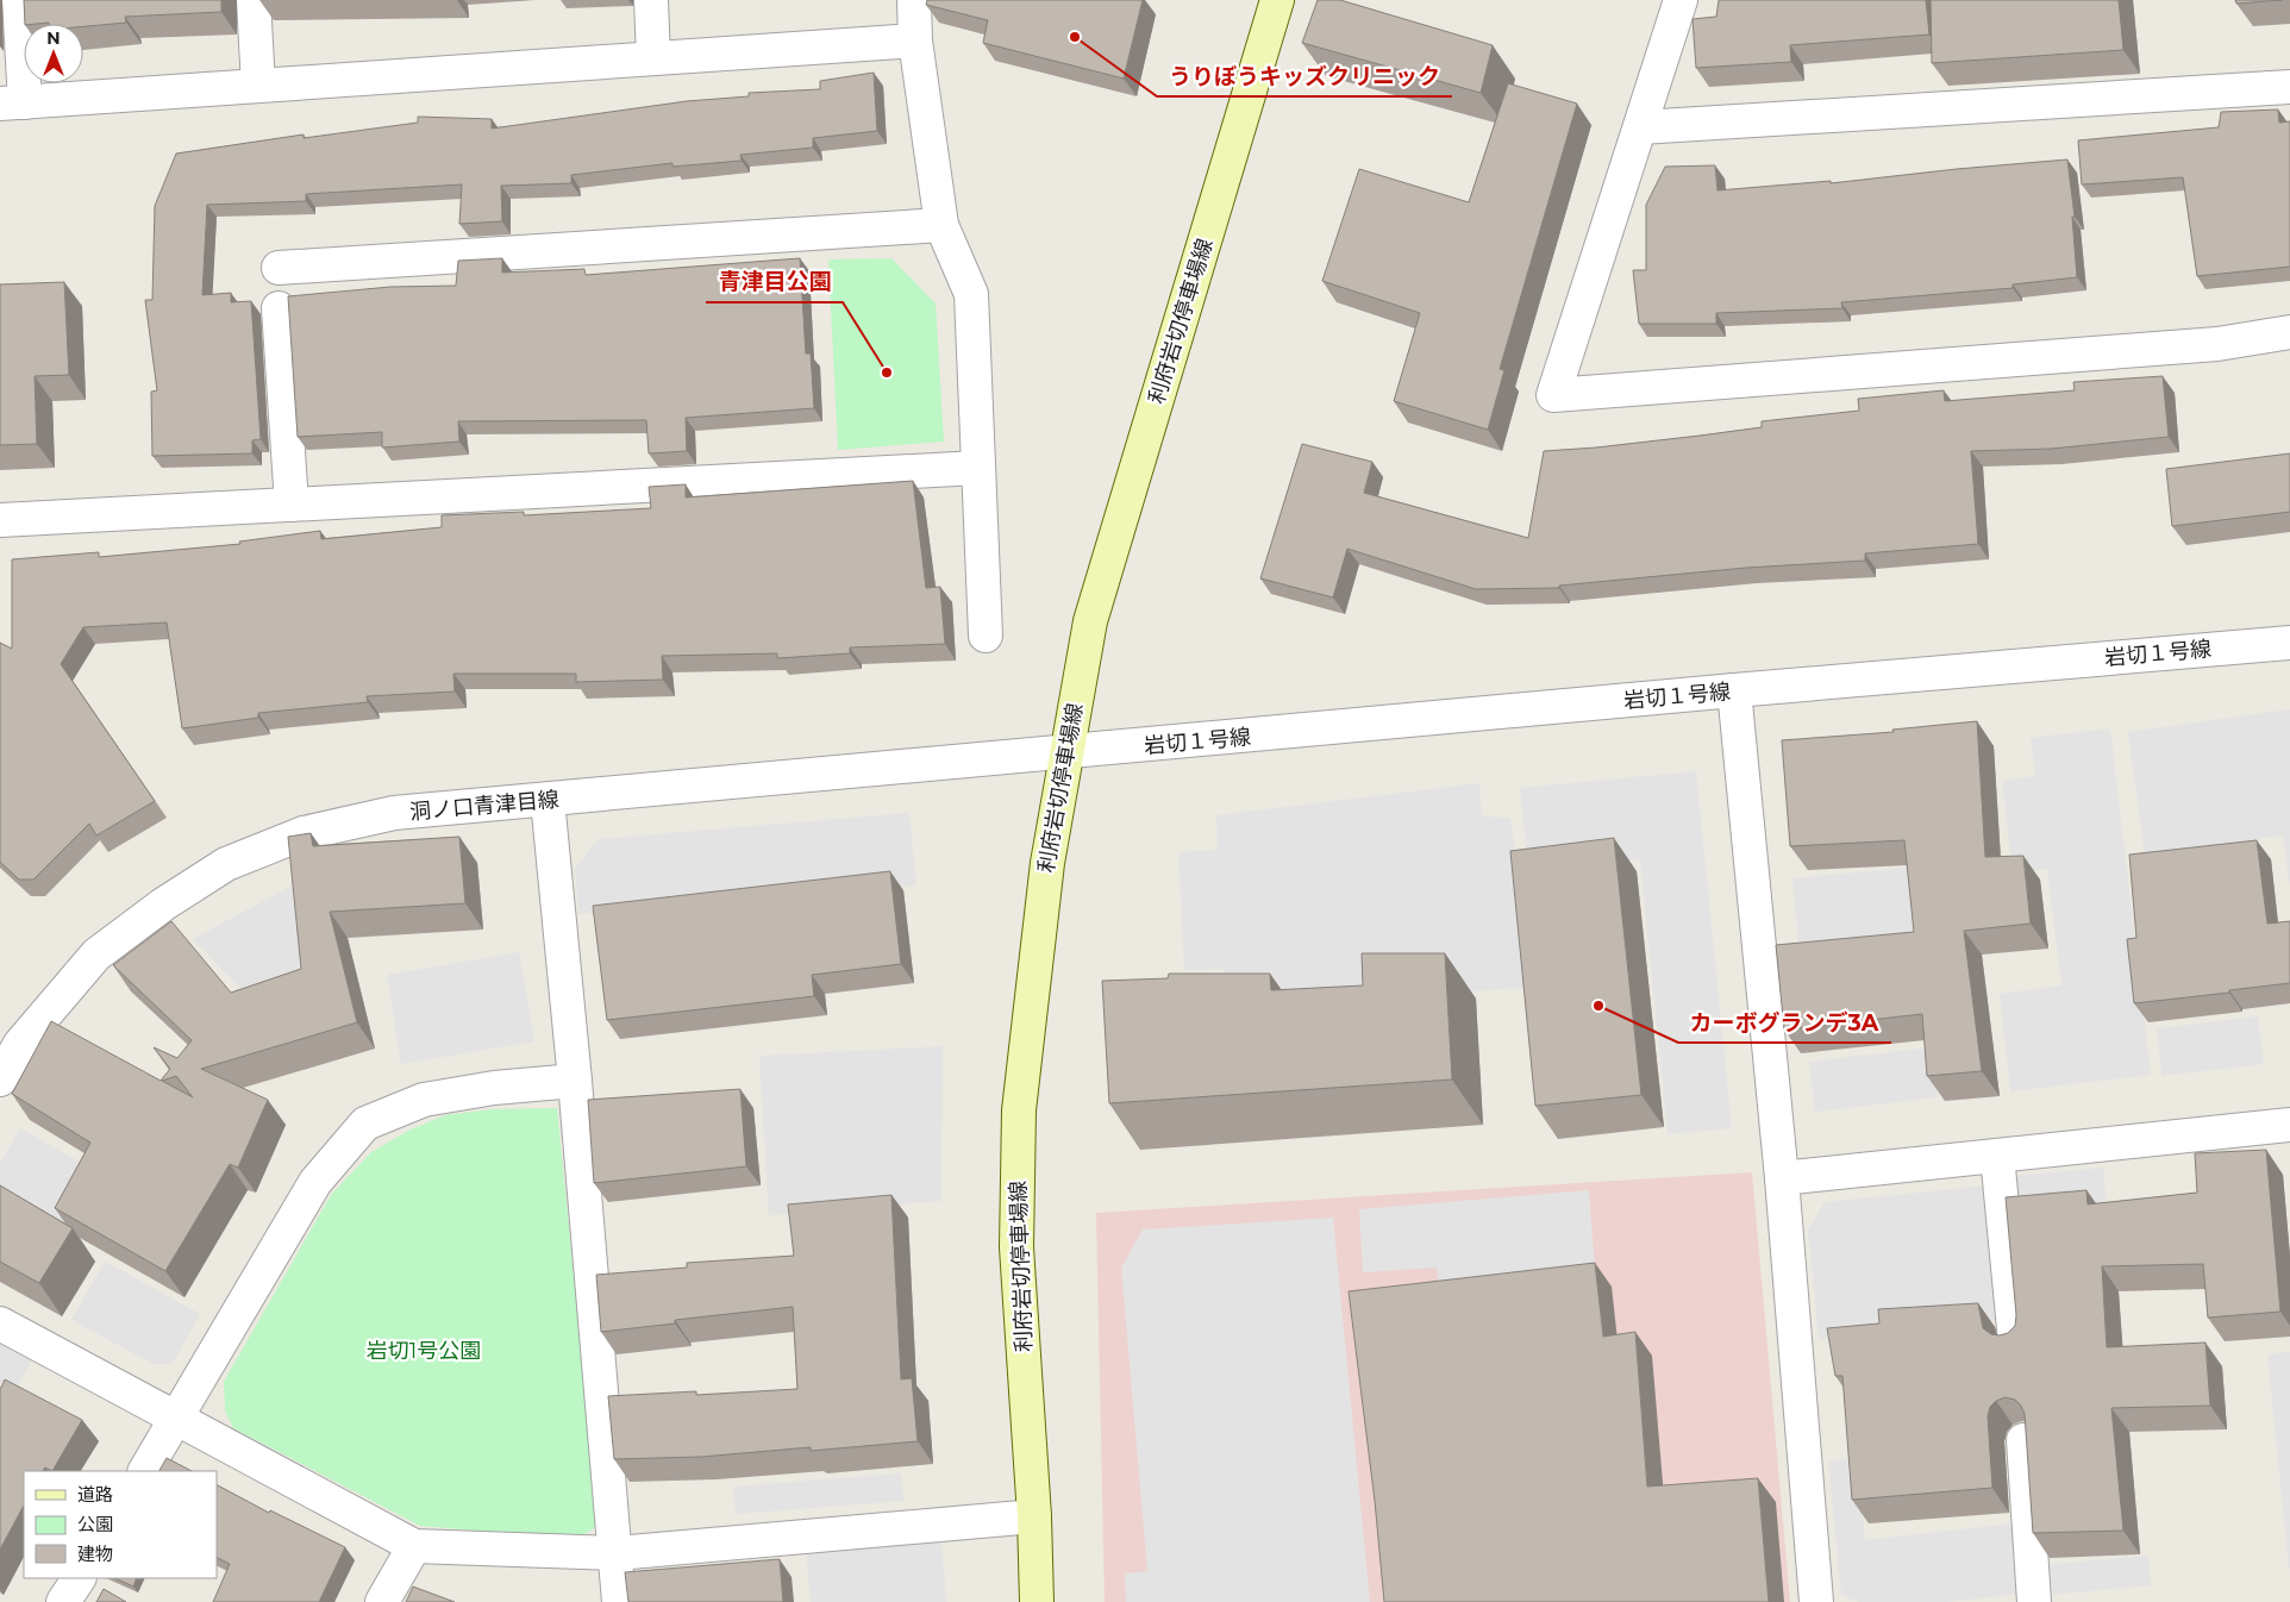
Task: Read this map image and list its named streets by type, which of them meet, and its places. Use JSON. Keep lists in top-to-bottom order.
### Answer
{
  "streets": {
    "main road": ["利府岩切停車場線"],
    "street": ["岩切１号線", "洞ノ口青津目線"]
  },
  "crossings": [
    ["利府岩切停車場線", "岩切１号線"],
    ["利府岩切停車場線", "洞ノ口青津目線"],
    ["岩切１号線", "洞ノ口青津目線"]
  ],
  "parks": ["岩切1号公園"],
  "places": ["うりぼうキッズクリニック", "青津目公園", "カーボグランデ3A"],
  "legend": ["道路", "公園", "建物"],
  "north": "top"
}
